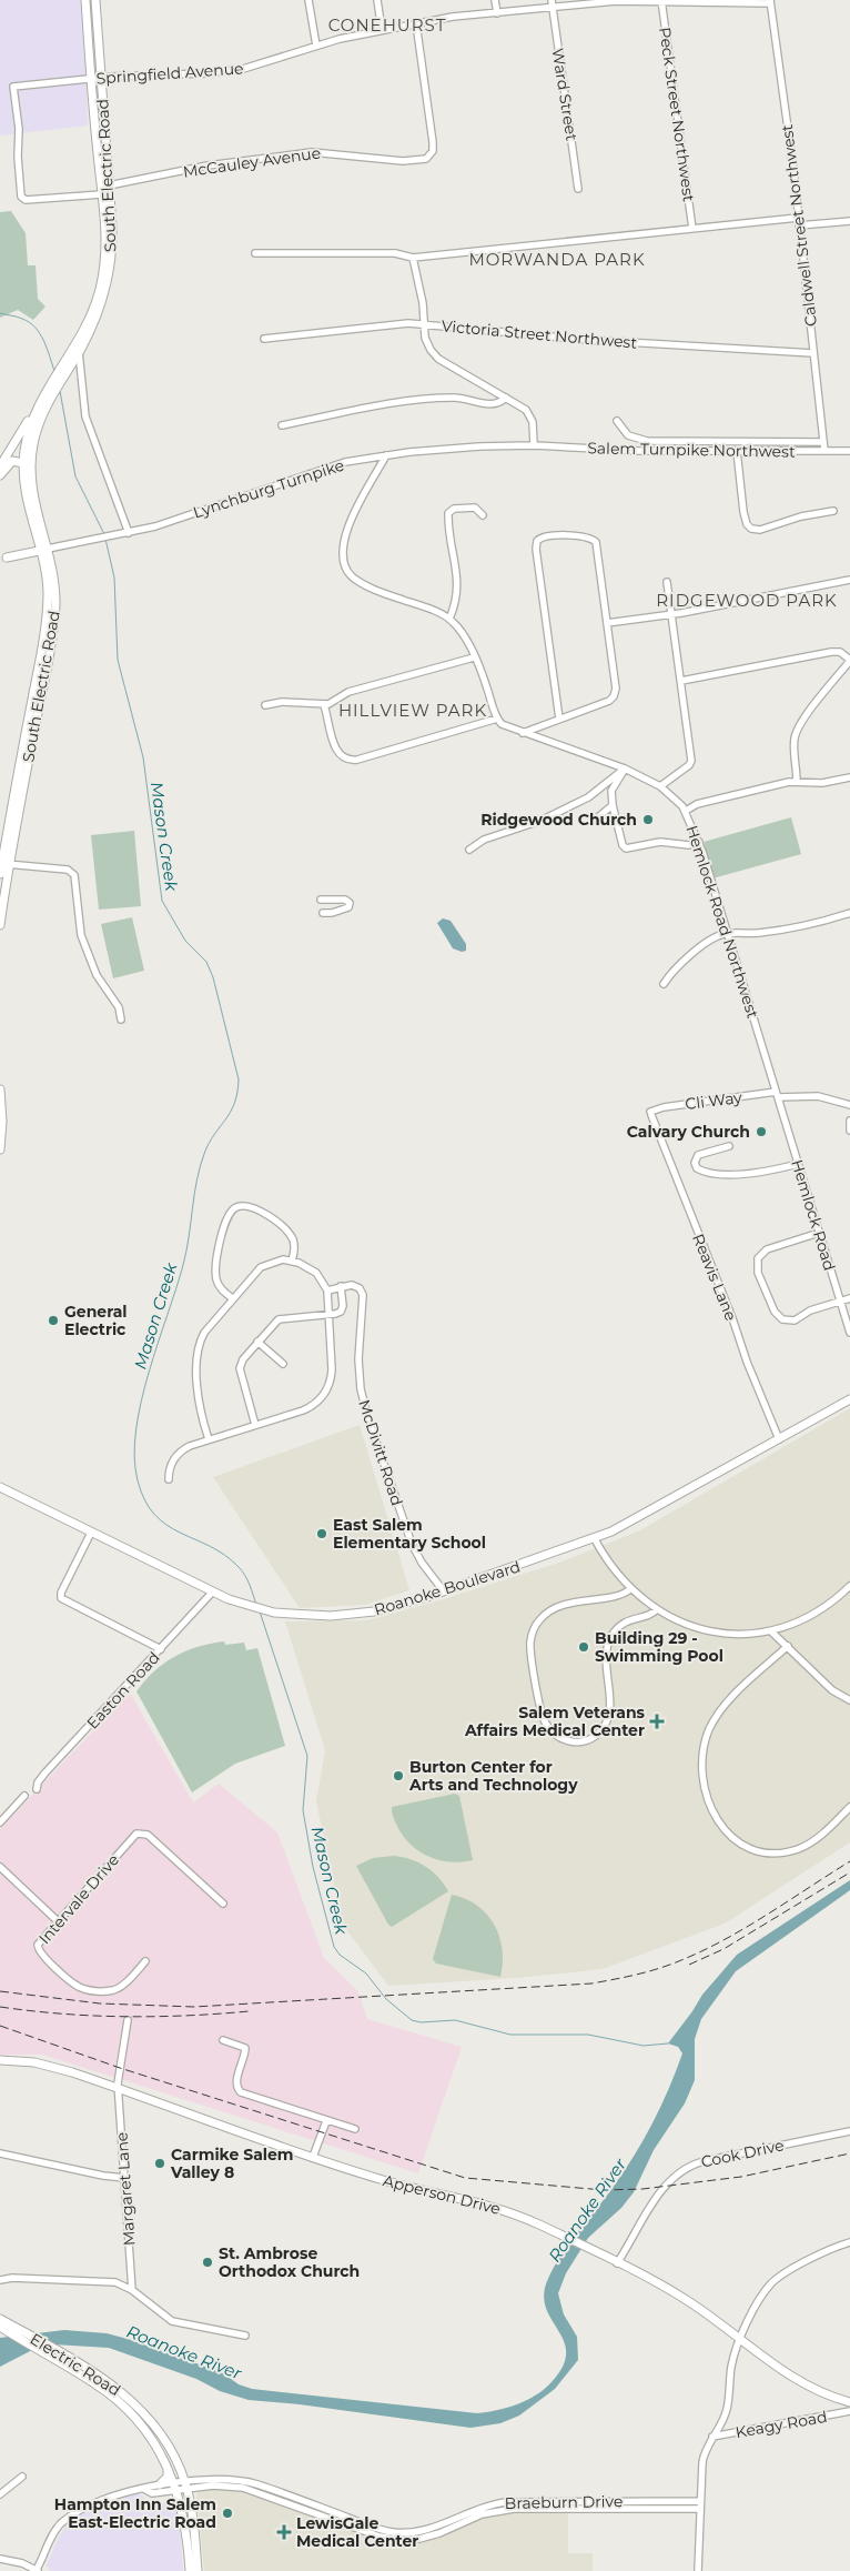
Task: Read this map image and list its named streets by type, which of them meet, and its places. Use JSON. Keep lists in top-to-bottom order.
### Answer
{
  "streets": {
    "main road": [
      "South Electric Road",
      "Lynchburg Turnpike",
      "Roanoke Boulevard",
      "Apperson Drive",
      "Electric Road"
    ],
    "street": [
      "Springfield Avenue",
      "Ward Street",
      "Peck Street Northwest",
      "McCauley Avenue",
      "Caldwell Street Northwest",
      "Victoria Street Northwest",
      "Salem Turnpike Northwest",
      "Hemlock Road Northwest",
      "Cli Way",
      "Hemlock Road",
      "Reavis Lane",
      "McDivitt Road",
      "Easton Road",
      "Intervale Drive",
      "Cook Drive",
      "Margaret Lane",
      "Keagy Road",
      "Braeburn Drive"
    ]
  },
  "crossings": [
    ["Springfield Avenue", "Ward Street"],
    ["Springfield Avenue", "Peck Street Northwest"],
    ["Springfield Avenue", "McCauley Avenue"],
    ["Springfield Avenue", "South Electric Road"],
    ["Springfield Avenue", "Caldwell Street Northwest"],
    ["McCauley Avenue", "South Electric Road"],
    ["South Electric Road", "Lynchburg Turnpike"],
    ["Caldwell Street Northwest", "Victoria Street Northwest"],
    ["Caldwell Street Northwest", "Salem Turnpike Northwest"],
    ["Salem Turnpike Northwest", "Lynchburg Turnpike"],
    ["Hemlock Road Northwest", "Cli Way"],
    ["Hemlock Road Northwest", "Hemlock Road"],
    ["Cli Way", "Hemlock Road"],
    ["Cli Way", "Reavis Lane"],
    ["Reavis Lane", "Roanoke Boulevard"],
    ["McDivitt Road", "Roanoke Boulevard"],
    ["Roanoke Boulevard", "Easton Road"],
    ["Cook Drive", "Apperson Drive"],
    ["Margaret Lane", "Apperson Drive"],
    ["Apperson Drive", "Keagy Road"],
    ["Electric Road", "Braeburn Drive"],
    ["Keagy Road", "Braeburn Drive"]
  ],
  "districts": [
    "CONEHURST",
    "MORWANDA PARK",
    "RIDGEWOOD PARK",
    "HILLVIEW PARK"
  ],
  "water": ["Mason Creek", "Roanoke River"],
  "places": {
    "other": [
      "Ridgewood Church",
      "Calvary Church",
      "General Electric",
      "East Salem Elementary School",
      "Building 29 - Swimming Pool",
      "Burton Center for Arts and Technology",
      "Carmike Salem Valley 8",
      "St. Ambrose Orthodox Church",
      "Hampton Inn Salem East-Electric Road"
    ],
    "health": ["Salem Veterans Affairs Medical Center", "LewisGale Medical Center"]
  }
}
